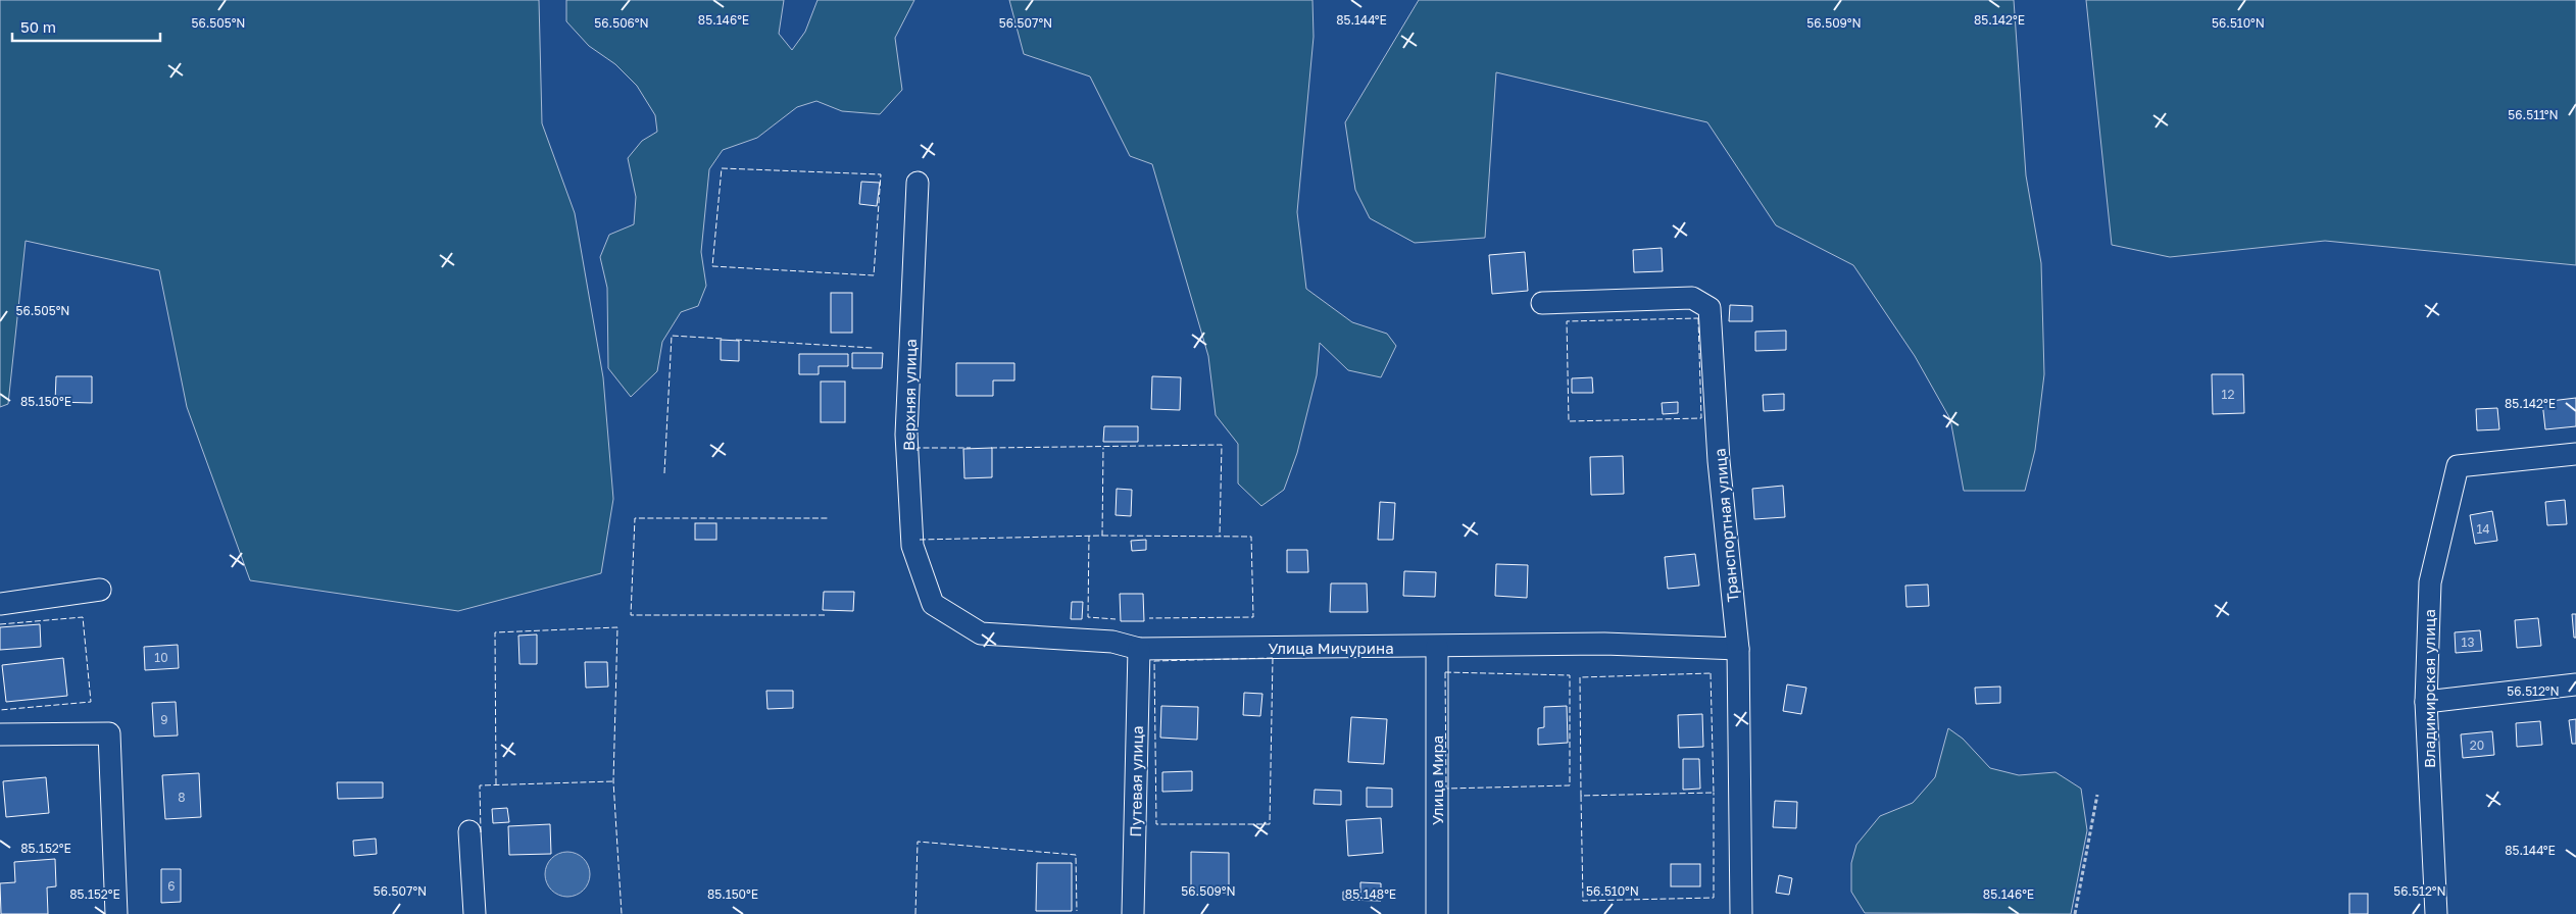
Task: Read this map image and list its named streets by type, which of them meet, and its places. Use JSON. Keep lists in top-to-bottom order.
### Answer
{
  "streets": {
    "street": [
      "Верхняя улица",
      "Транспортная улица",
      "Улица Мичурина",
      "Владимирская улица",
      "Улица Мира",
      "Путевая улица"
    ]
  },
  "crossings": [
    ["Верхняя улица", "Улица Мичурина"],
    ["Транспортная улица", "Улица Мичурина"],
    ["Улица Мичурина", "Улица Мира"],
    ["Улица Мичурина", "Путевая улица"]
  ],
  "house_numbers": [
    "12",
    "14",
    "13",
    "10",
    "9",
    "20",
    "8",
    "6"
  ],
  "scale_bar": "50 m",
  "coordinates": [
    "85.146°E",
    "85.144°E",
    "85.142°E",
    "56.505°N",
    "56.506°N",
    "56.507°N",
    "56.509°N",
    "56.510°N",
    "56.511°N",
    "85.150°E",
    "56.512°N",
    "85.152°E",
    "85.148°E"
  ]
}
